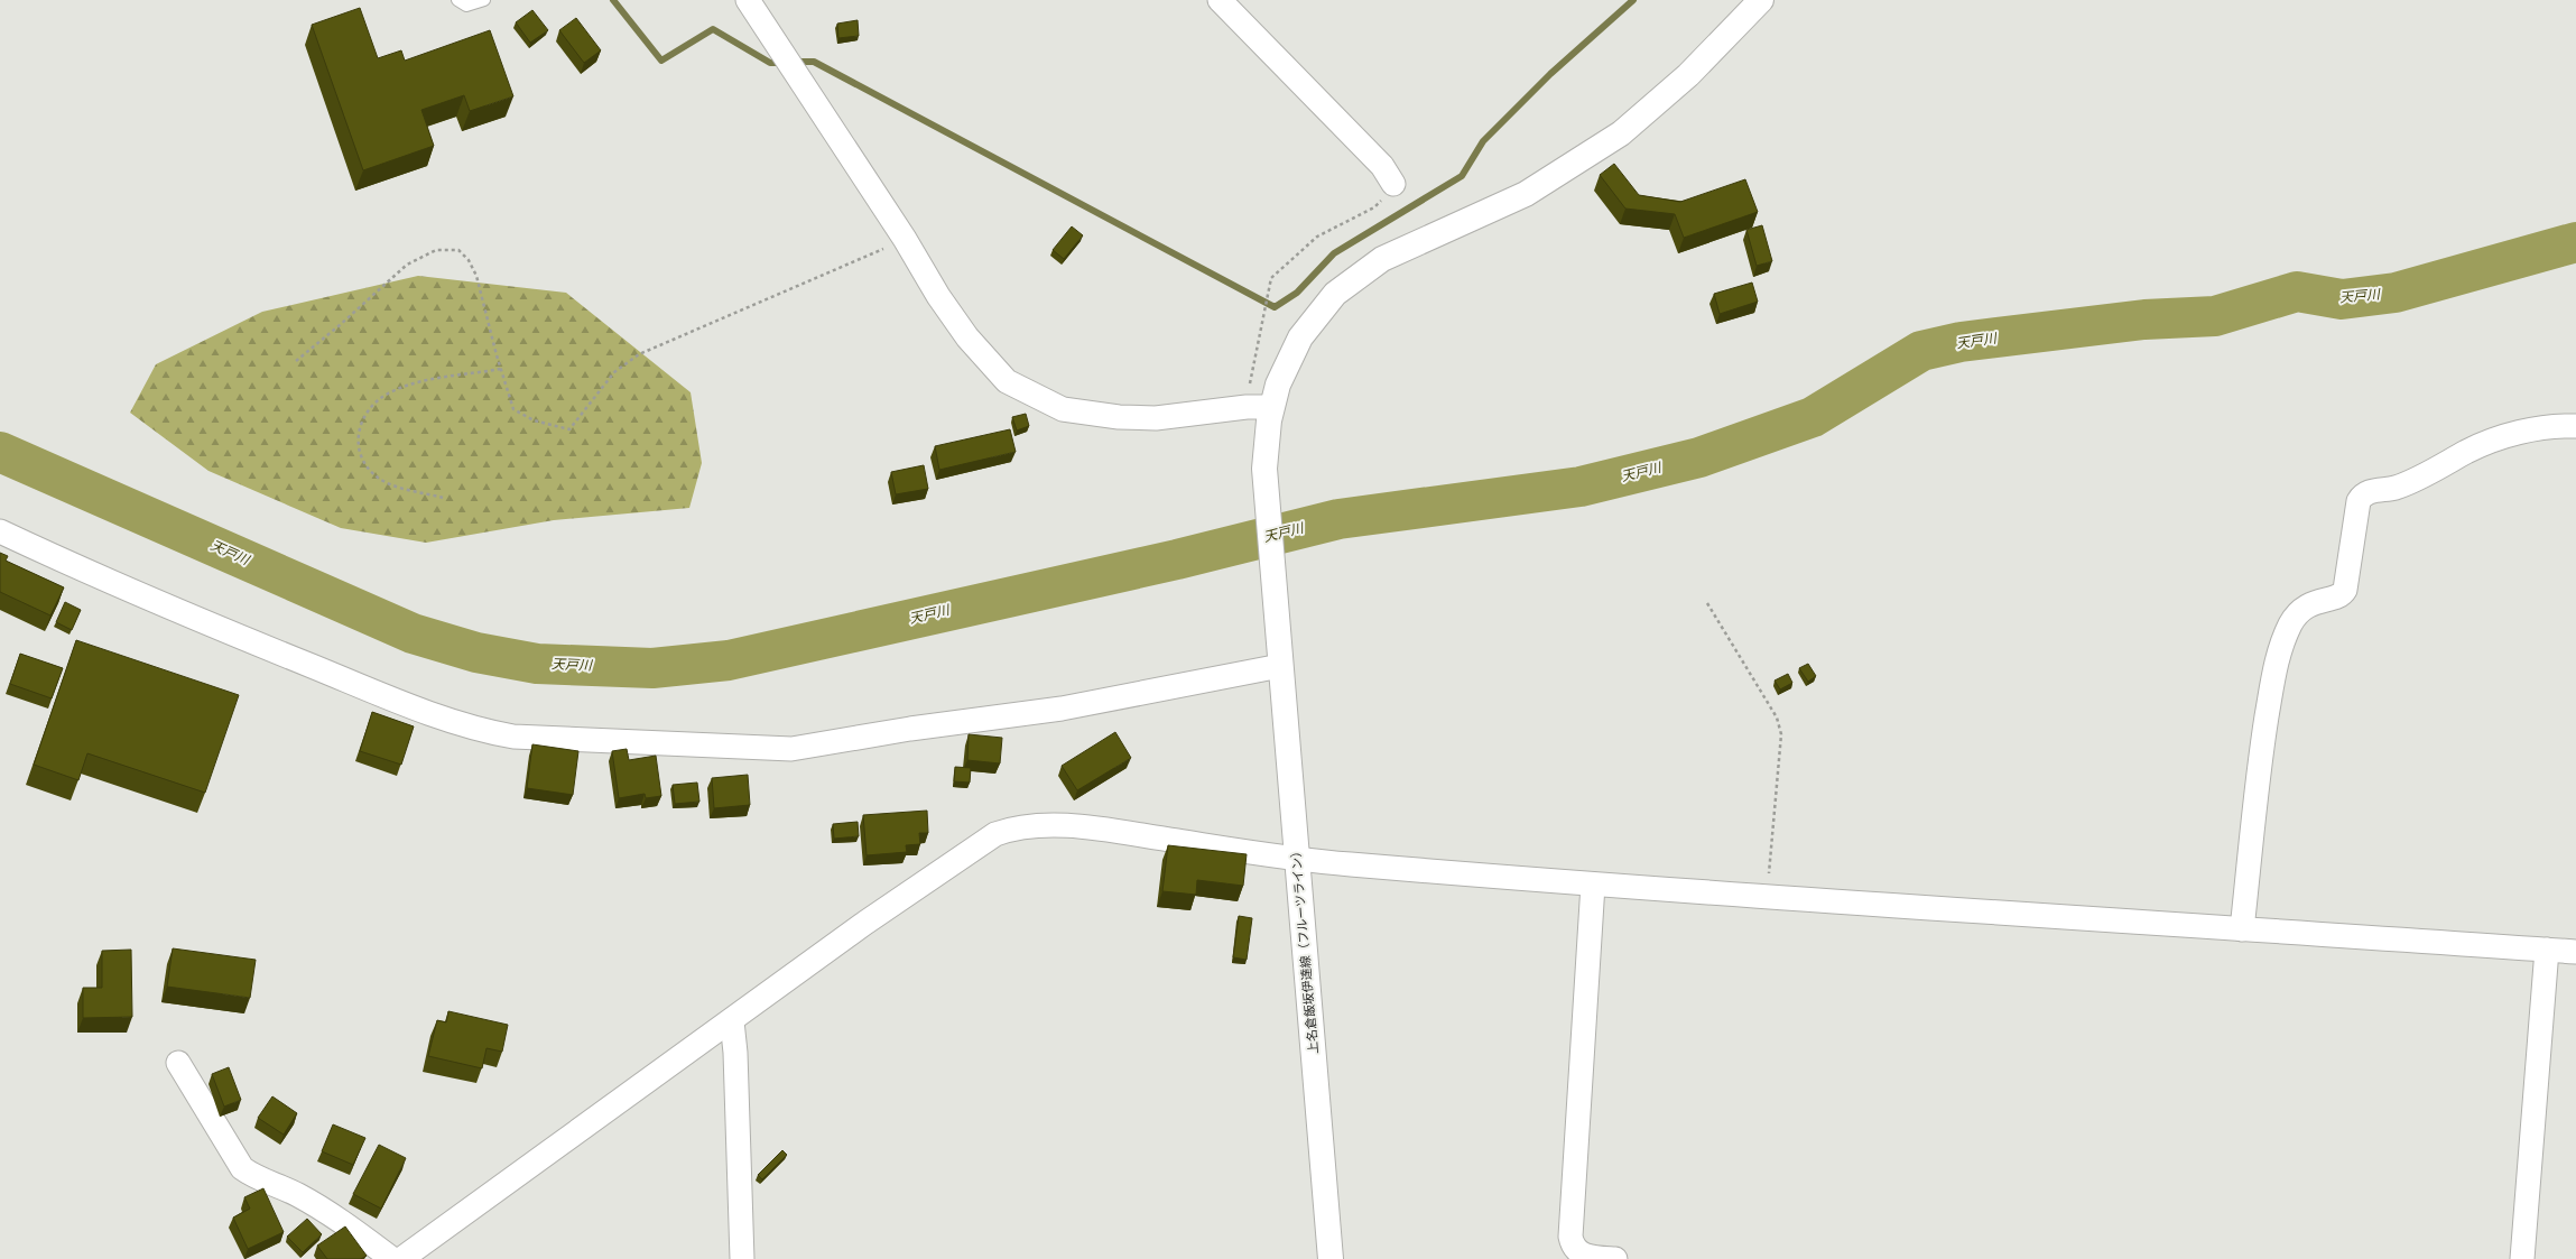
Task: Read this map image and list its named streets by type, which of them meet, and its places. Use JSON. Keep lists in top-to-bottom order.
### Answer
{
  "streets": {
    "main road": ["上名倉飯坂伊達線（フルーツライン）"]
  },
  "water": ["天戸川"]
}
